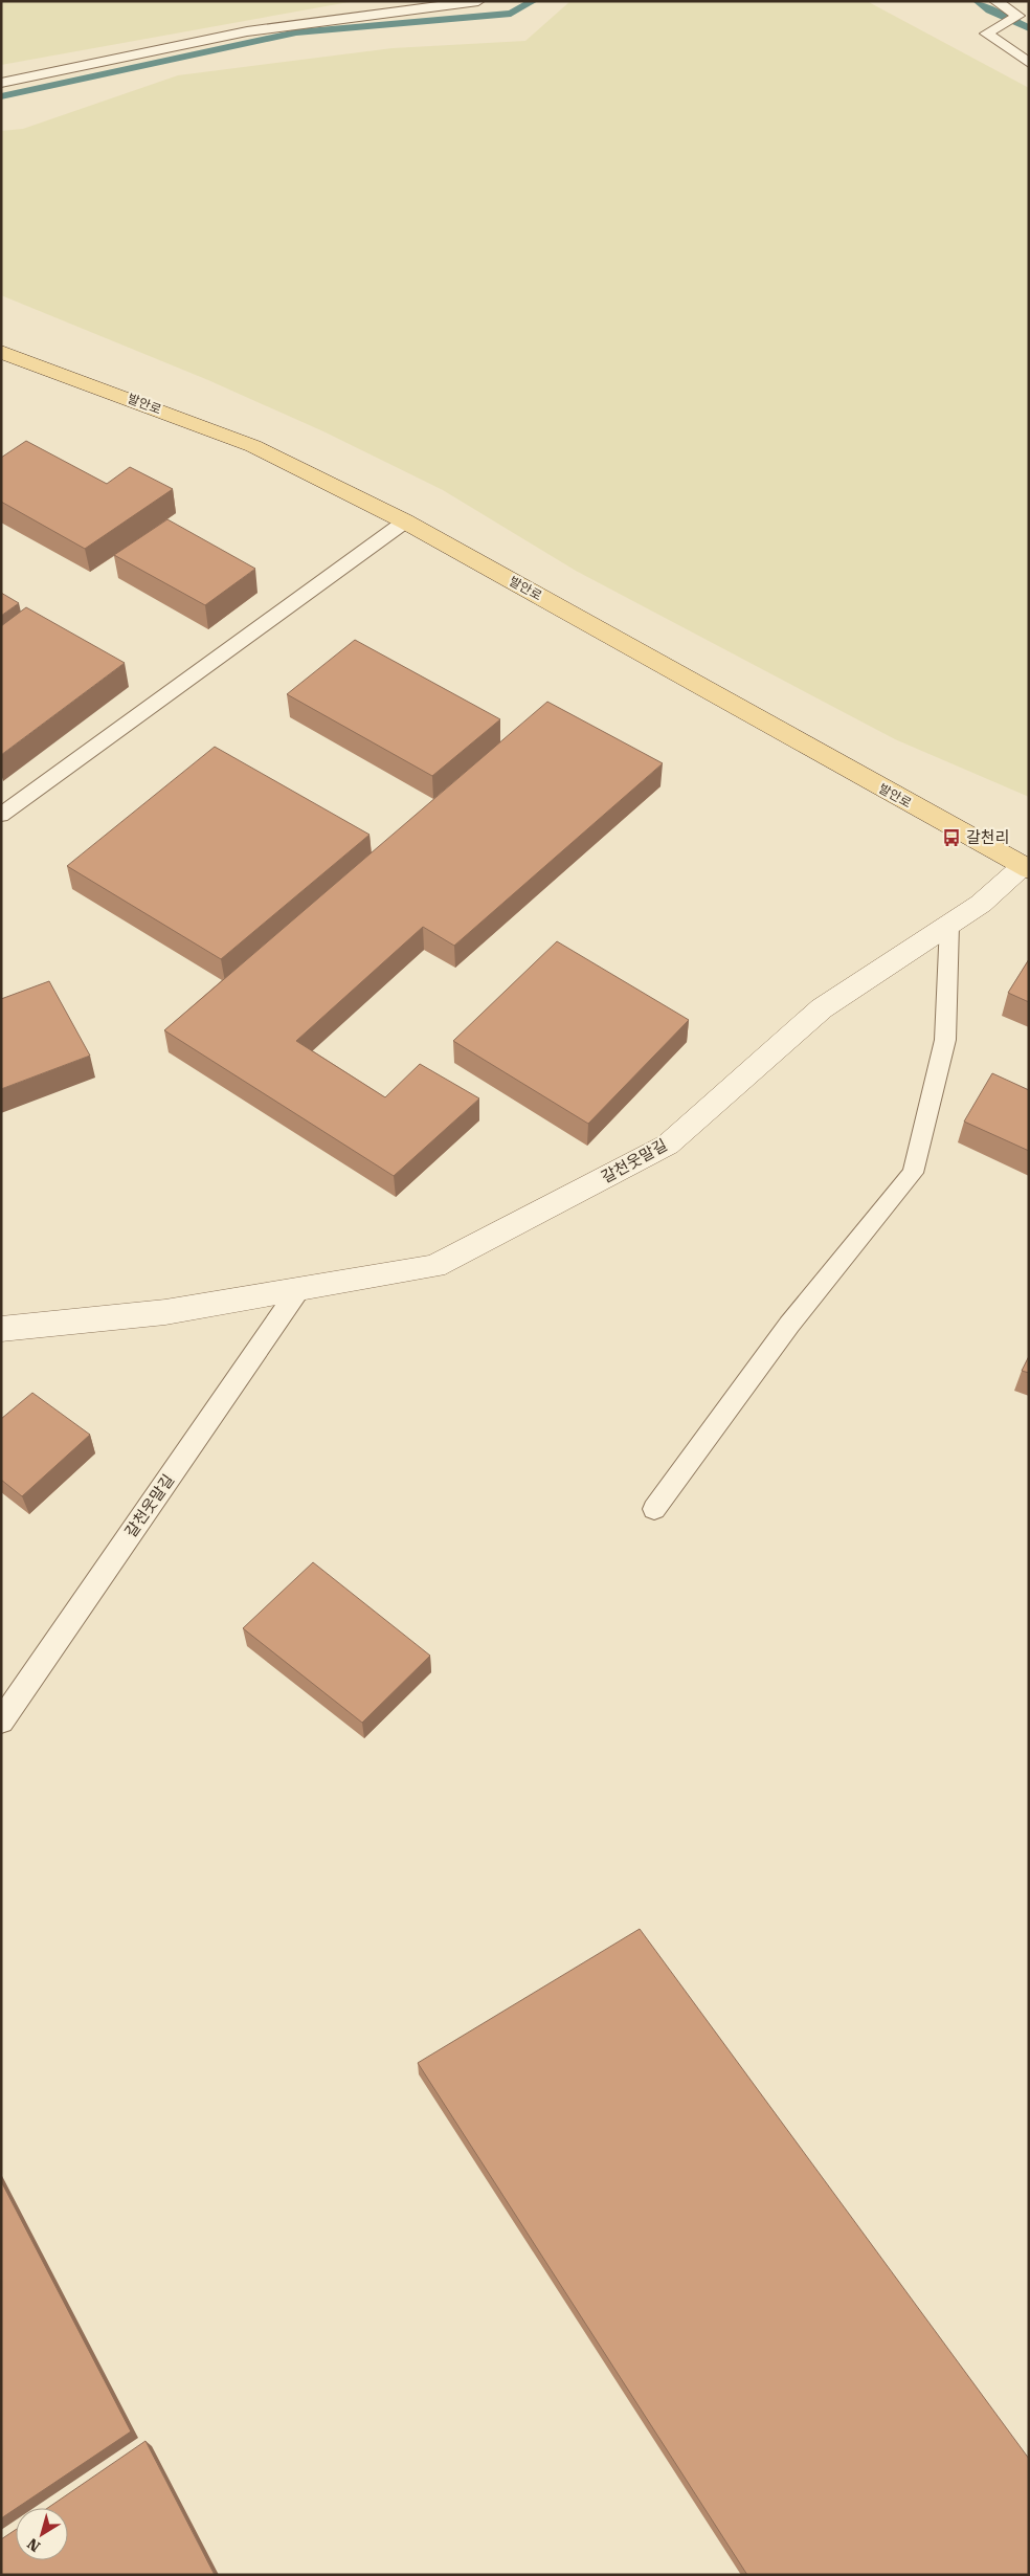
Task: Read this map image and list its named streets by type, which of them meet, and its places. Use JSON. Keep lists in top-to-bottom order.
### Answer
{
  "streets": {
    "main road": ["발안로"],
    "street": ["갈천웃말길"]
  },
  "crossings": [
    ["발안로", "갈천웃말길"]
  ],
  "places": {
    "bus stop": ["갈천리"]
  },
  "north": "bottom left"
}
